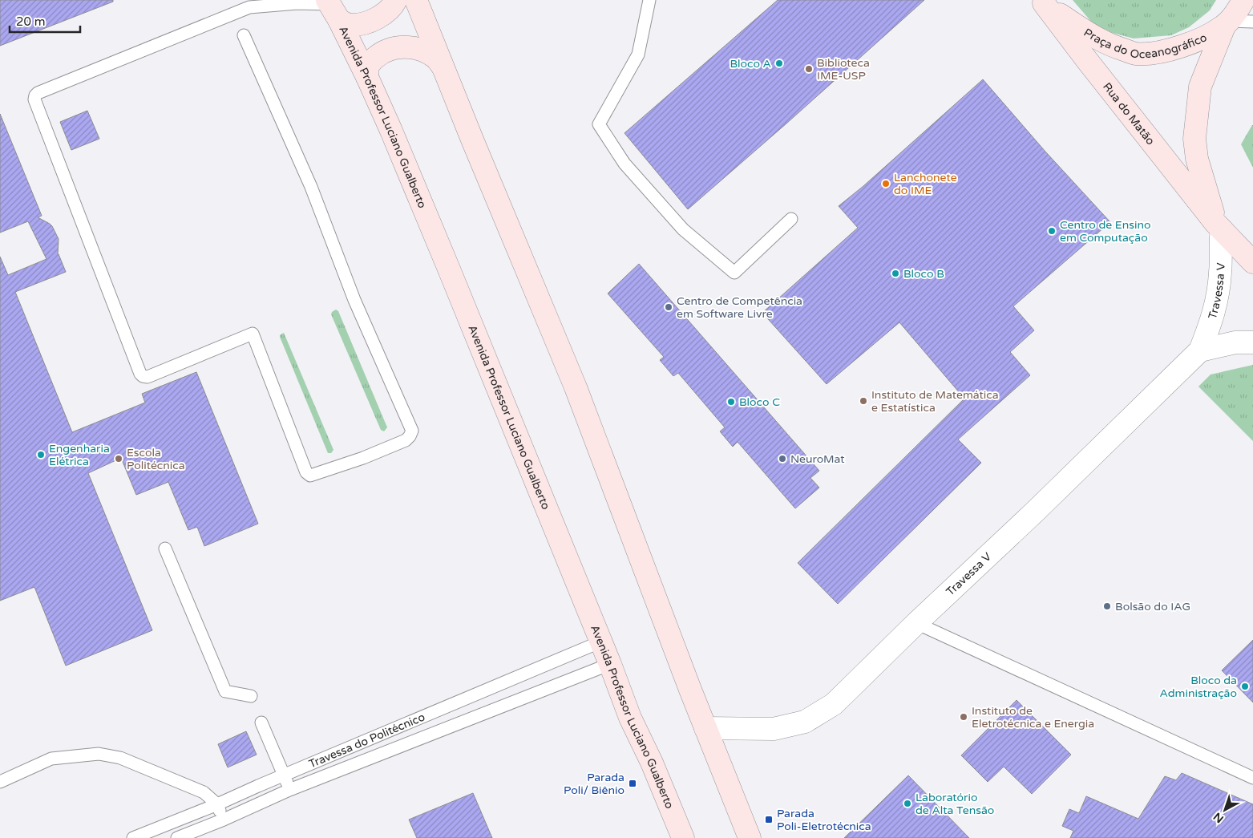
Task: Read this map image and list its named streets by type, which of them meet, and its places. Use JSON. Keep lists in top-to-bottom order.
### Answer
{
  "streets": {
    "street": [
      "Praça do Oceanográfico",
      "Rua do Matão",
      "Avenida Professor Luciano Gualberto",
      "Travessa V"
    ],
    "lane": ["Travessa do Politécnico"]
  },
  "crossings": [
    ["Praça do Oceanográfico", "Rua do Matão"],
    ["Rua do Matão", "Travessa V"],
    ["Avenida Professor Luciano Gualberto", "Travessa do Politécnico"]
  ],
  "places": {
    "other": [
      "Bloco A",
      "Biblioteca IME-USP",
      "Lanchonete do IME",
      "Centro de Ensino em Computação",
      "Bloco B",
      "Centro de Competência em Software Livre",
      "Instituto de Matemática e Estatística",
      "Bloco C",
      "Engenharia Elétrica",
      "Escola Politécnica",
      "NeuroMat",
      "Bolsão do IAG",
      "Bloco da Administração",
      "Instituto de Eletrotécnica e Energia",
      "Laboratório de Alta Tensão"
    ],
    "transit": ["Parada Poli/ Biênio", "Parada Poli-Eletrotécnica"]
  },
  "scale_bar": "20 m",
  "north": "bottom left"
}
